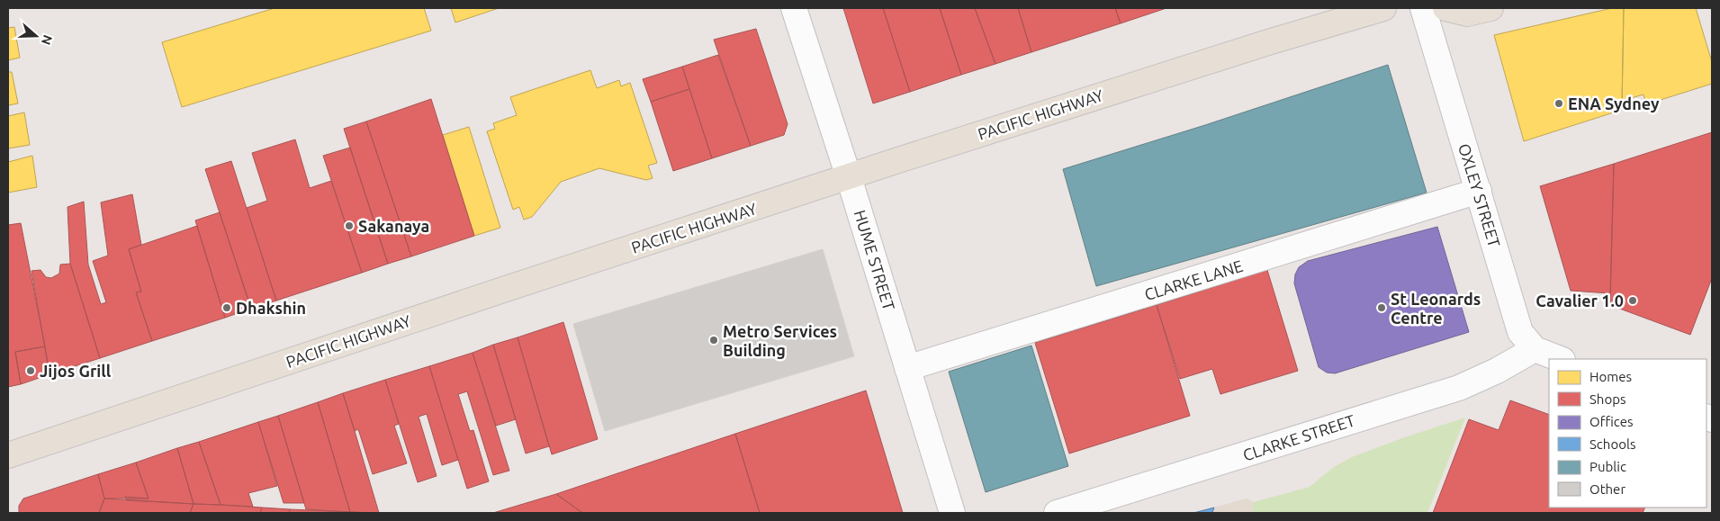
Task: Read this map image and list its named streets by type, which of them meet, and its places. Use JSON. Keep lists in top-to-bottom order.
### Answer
{
  "streets": {
    "main road": ["PACIFIC HIGHWAY"],
    "street": [
      "OXLEY STREET",
      "HUME STREET",
      "CLARKE LANE",
      "CLARKE STREET"
    ]
  },
  "crossings": [
    ["PACIFIC HIGHWAY", "HUME STREET"],
    ["OXLEY STREET", "CLARKE LANE"],
    ["OXLEY STREET", "CLARKE STREET"],
    ["HUME STREET", "CLARKE LANE"]
  ],
  "places": [
    "ENA Sydney",
    "Sakanaya",
    "Cavalier 1.0",
    "Dhakshin",
    "St Leonards Centre",
    "Metro Services Building",
    "Jijos Grill"
  ],
  "legend": [
    "Homes",
    "Shops",
    "Offices",
    "Schools",
    "Public",
    "Other"
  ],
  "north": "right"
}
